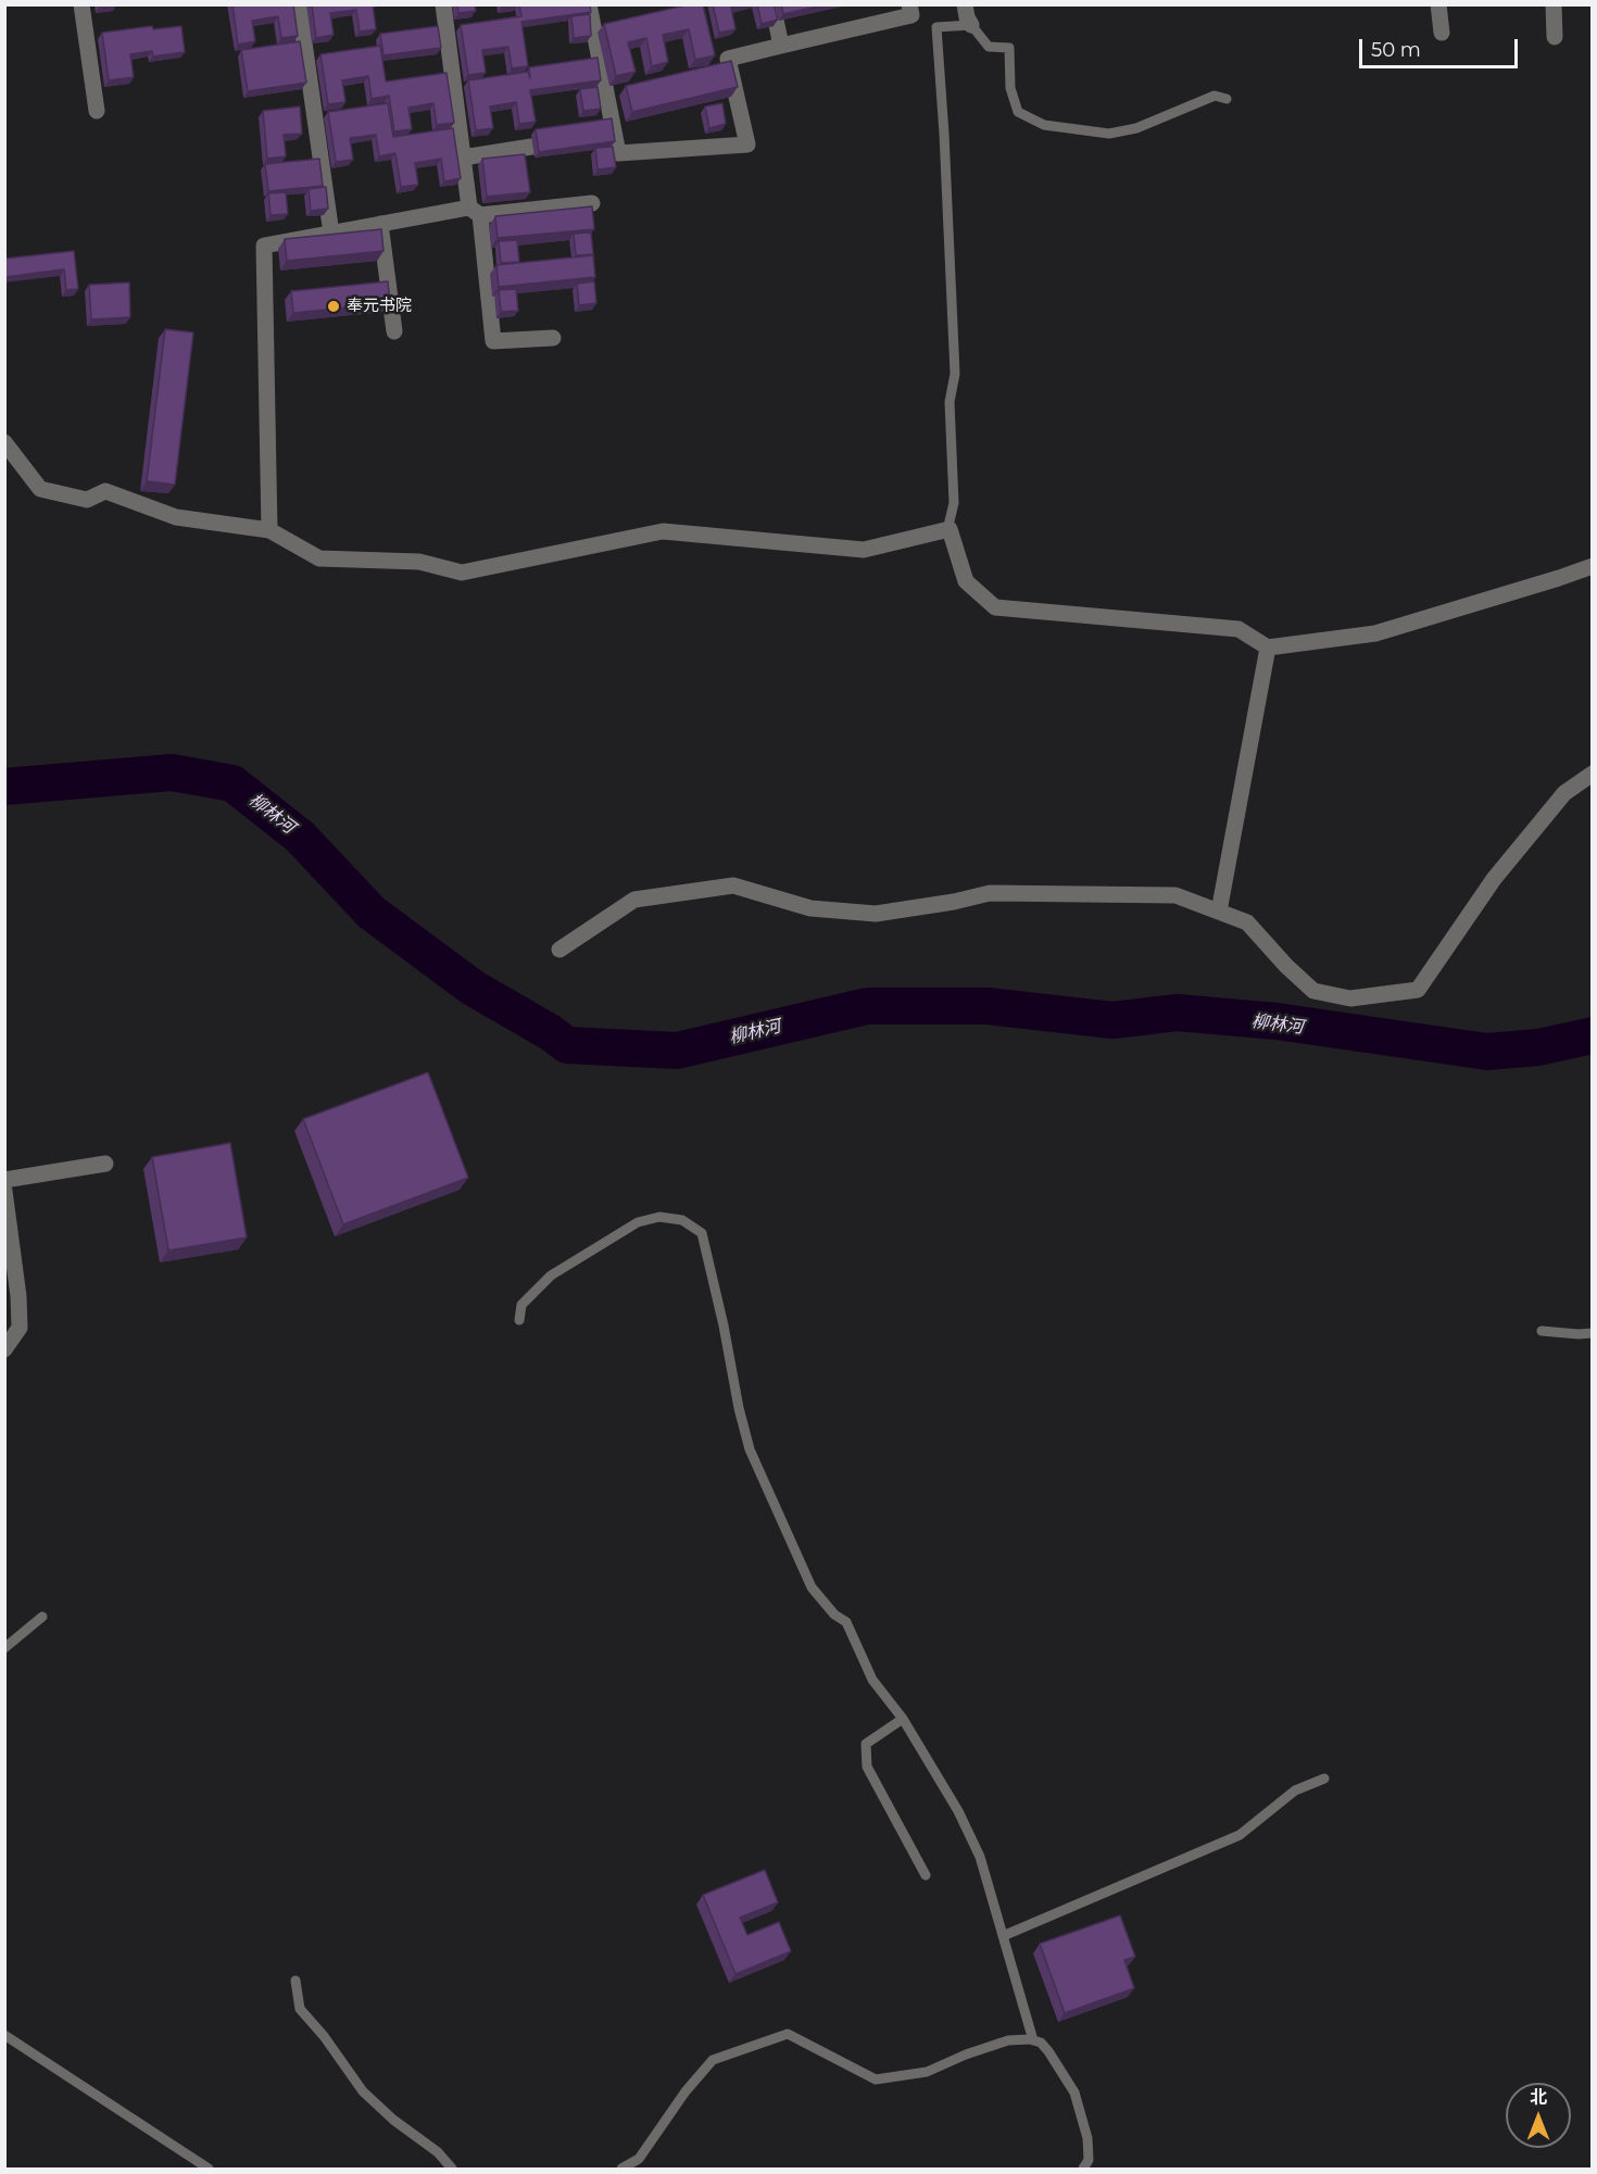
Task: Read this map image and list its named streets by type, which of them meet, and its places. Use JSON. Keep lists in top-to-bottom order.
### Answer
{
  "water": ["柳林河"],
  "places": ["奉元书院"],
  "scale_bar": "50 m",
  "north": "top"
}
